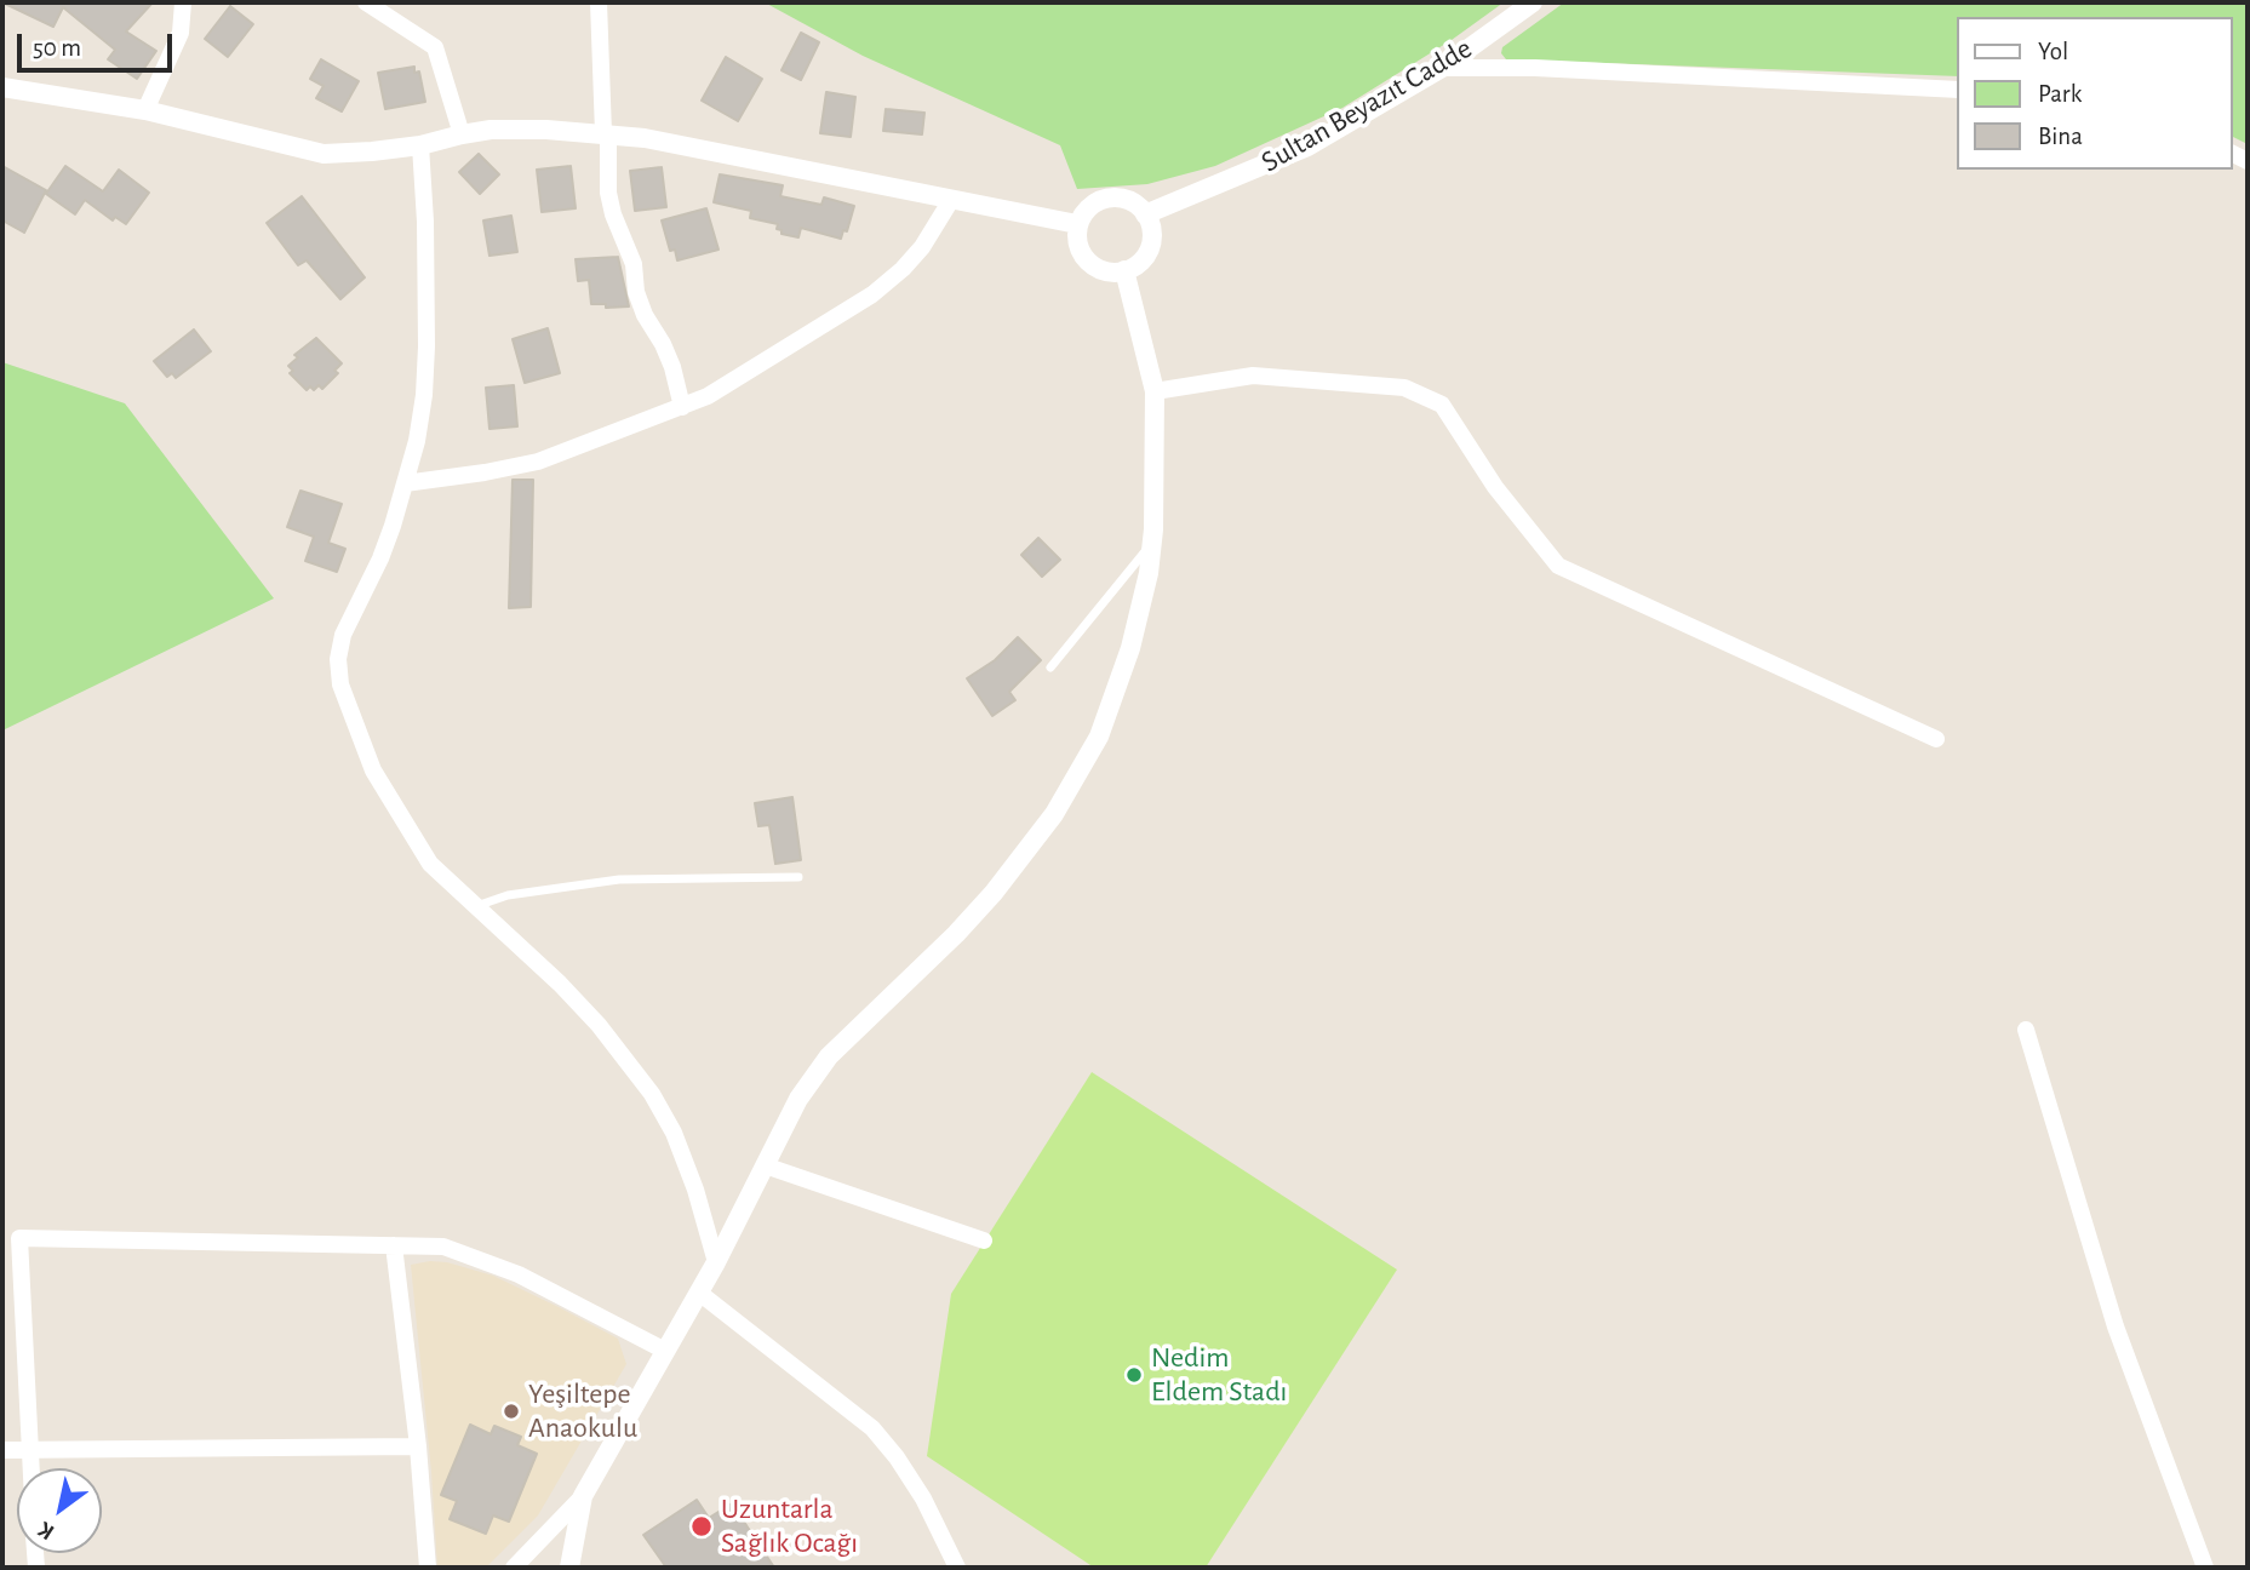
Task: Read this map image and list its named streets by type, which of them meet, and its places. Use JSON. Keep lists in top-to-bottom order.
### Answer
{
  "streets": {
    "street": ["Sultan Beyazıt Cadde"]
  },
  "places": ["Nedim Eldem Stadı", "Yeşiltepe Anaokulu", "Uzuntarla Sağlık Ocağı"],
  "legend": ["Yol", "Park", "Bina"],
  "scale_bar": "50 m",
  "north": "bottom left"
}
